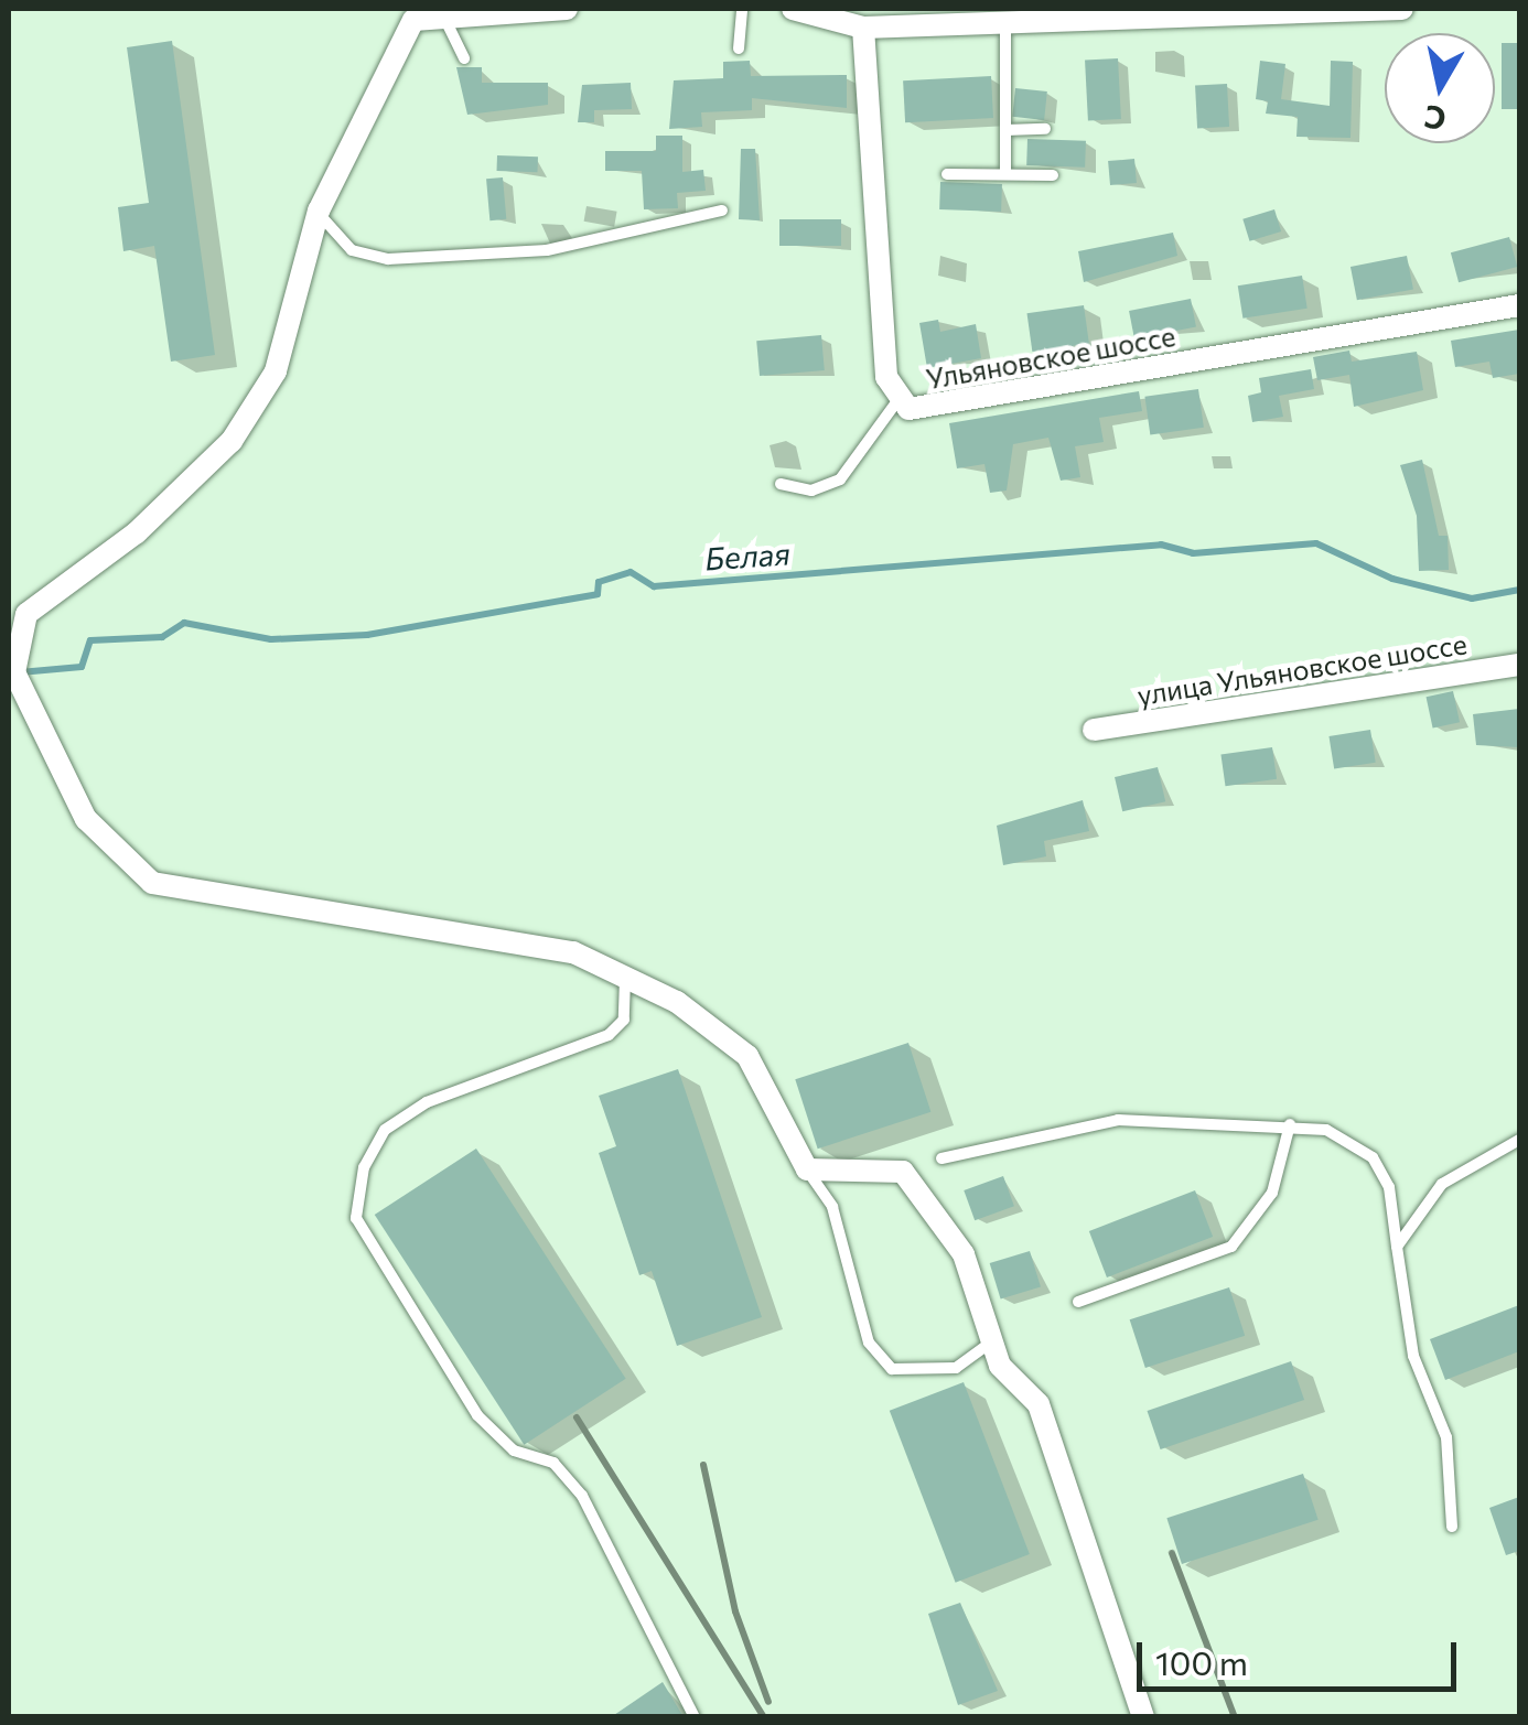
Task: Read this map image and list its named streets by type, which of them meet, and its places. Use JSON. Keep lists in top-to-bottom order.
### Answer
{
  "streets": {
    "street": ["Ульяновское шоссе", "улица Ульяновское шоссе"]
  },
  "water": ["Белая"],
  "scale_bar": "100 m",
  "north": "bottom"
}
